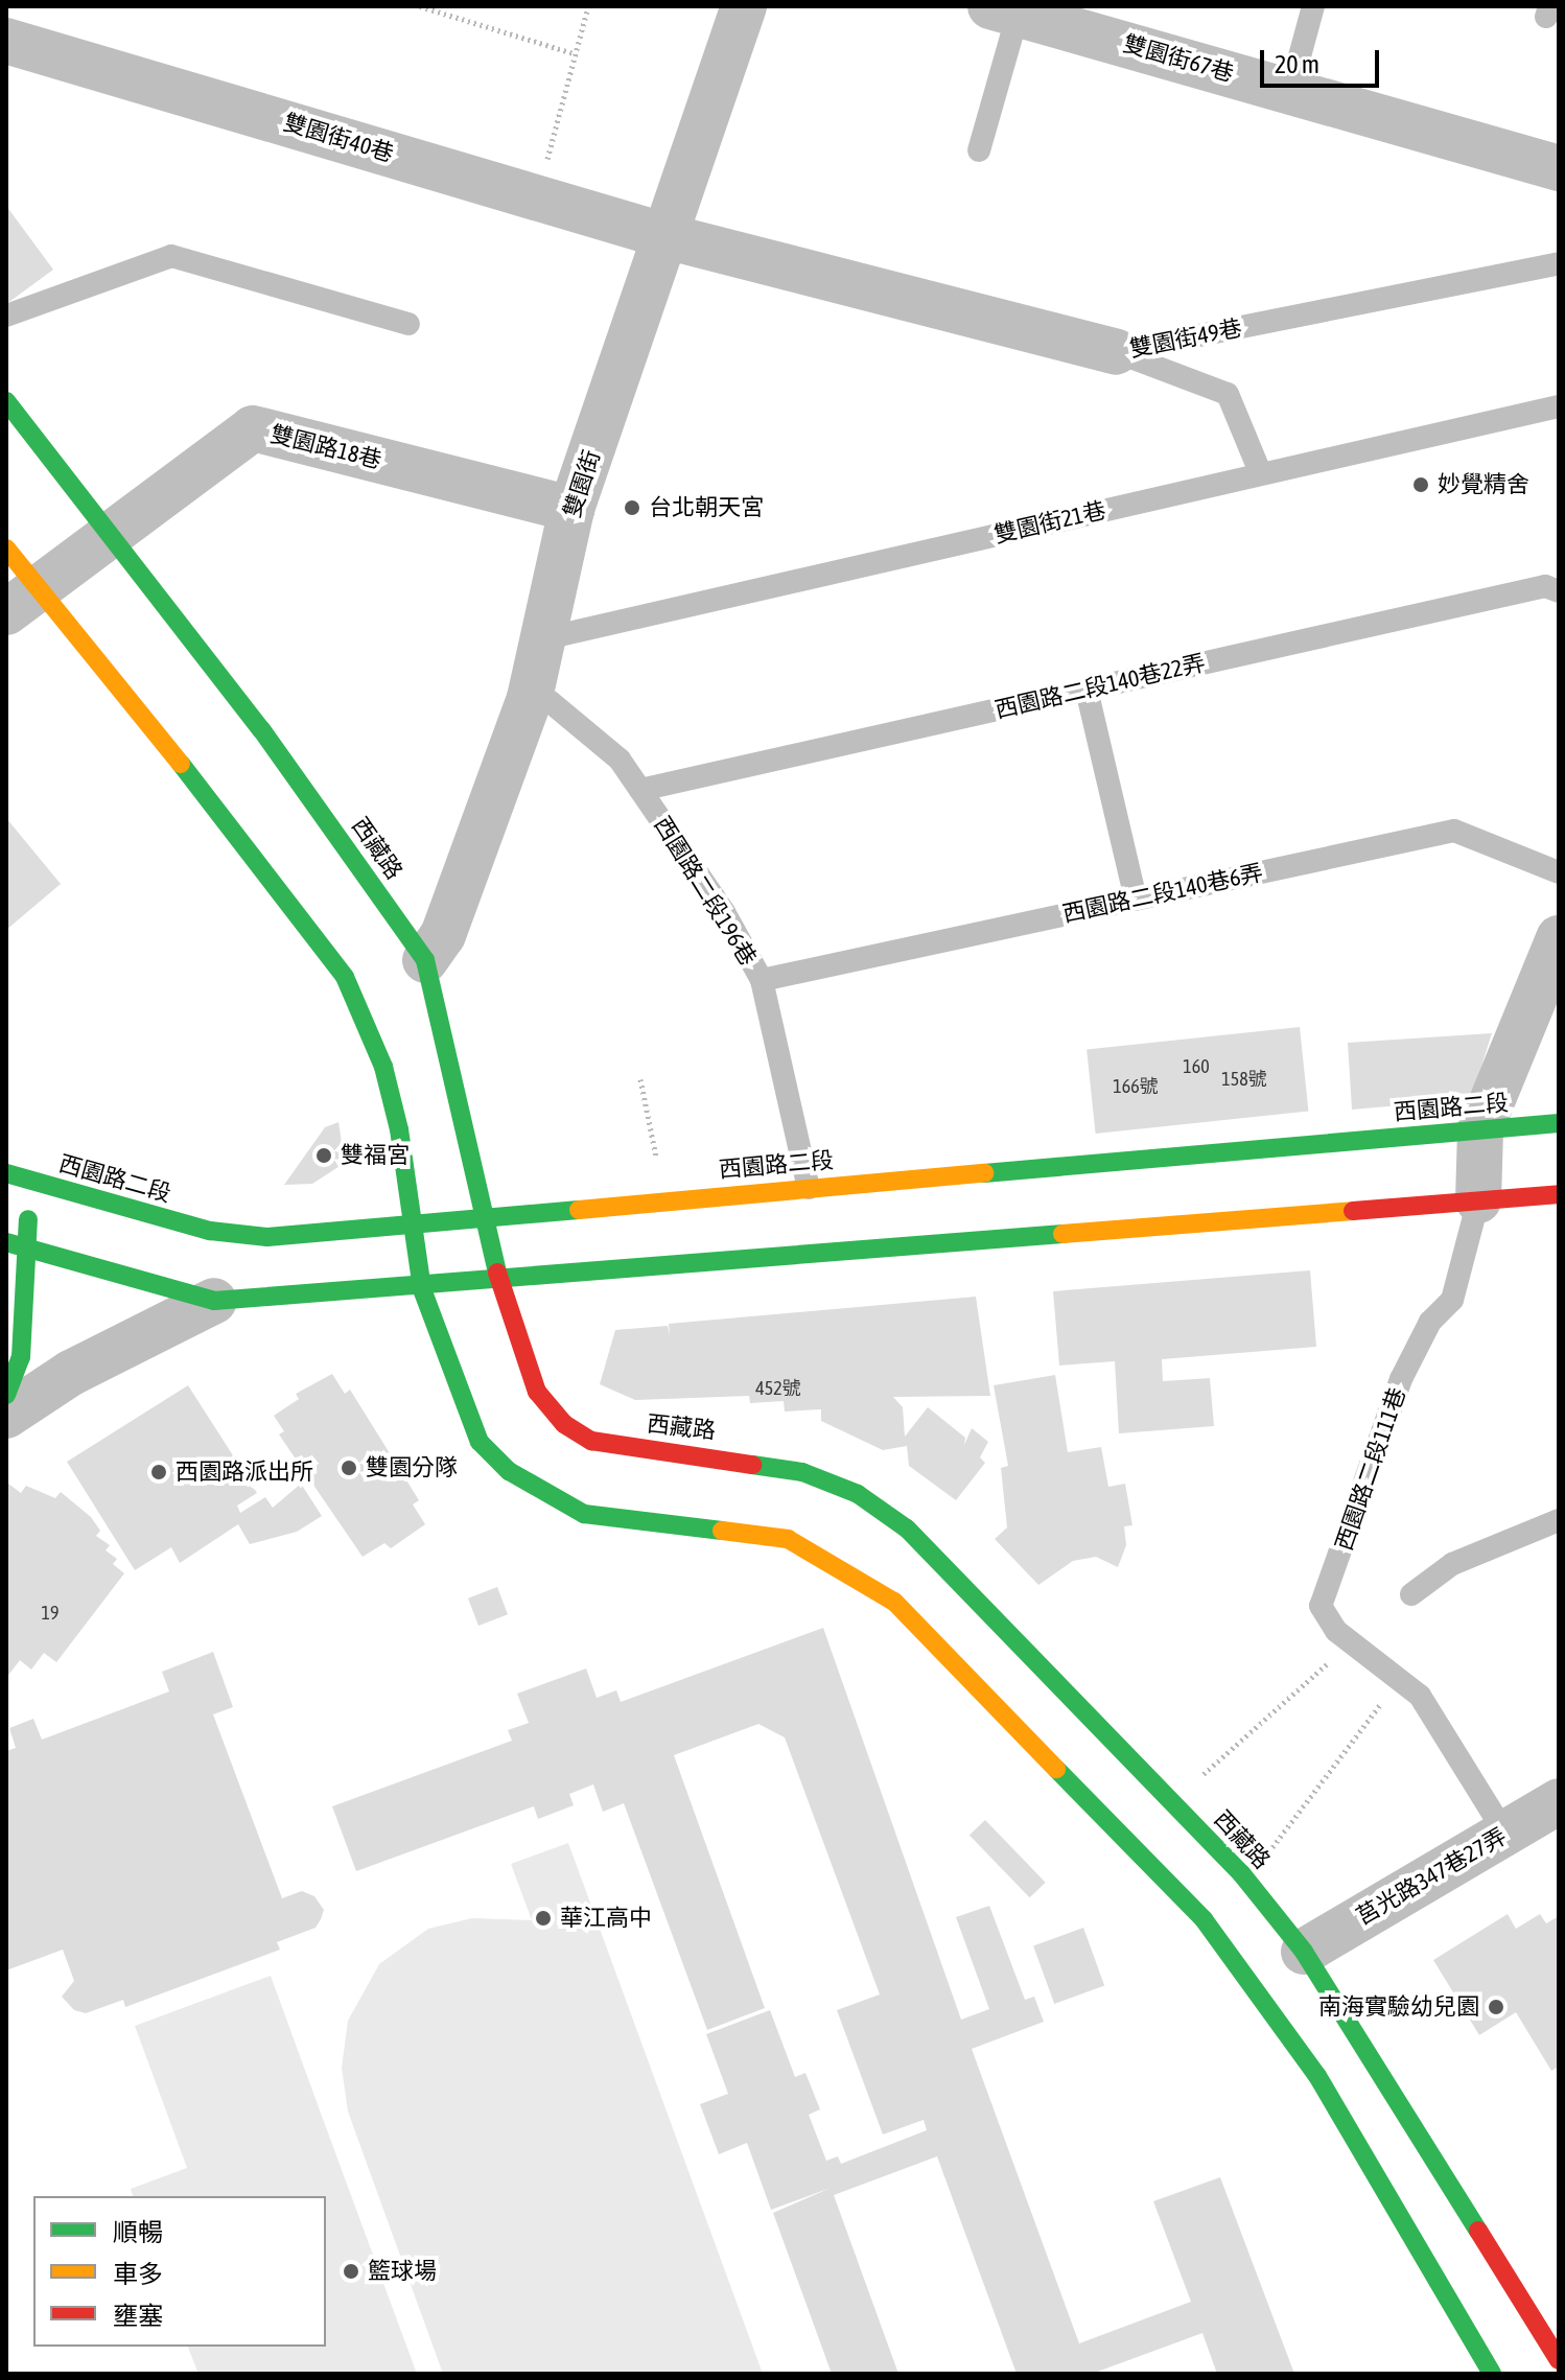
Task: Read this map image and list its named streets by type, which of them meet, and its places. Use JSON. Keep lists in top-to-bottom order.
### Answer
{
  "streets": {
    "street": [
      "雙園街67巷",
      "雙園街40巷",
      "雙園街49巷",
      "雙園路18巷",
      "雙園街",
      "西藏路",
      "西園路二段",
      "莒光路347巷27弄"
    ],
    "lane": [
      "雙園街21巷",
      "西園路二段140巷22弄",
      "西園路二段196巷",
      "西園路二段140巷6弄",
      "西園路二段111巷"
    ]
  },
  "crossings": [
    ["雙園街40巷", "雙園街49巷"],
    ["雙園街40巷", "雙園街"],
    ["雙園街49巷", "雙園街"],
    ["雙園路18巷", "雙園街"],
    ["雙園路18巷", "西藏路"],
    ["雙園街", "雙園街21巷"],
    ["雙園街", "西藏路"],
    ["雙園街", "西園路二段196巷"],
    ["西園路二段140巷22弄", "西園路二段196巷"],
    ["西藏路", "西園路二段"],
    ["西藏路", "莒光路347巷27弄"],
    ["西園路二段196巷", "西園路二段140巷6弄"],
    ["西園路二段196巷", "西園路二段"],
    ["西園路二段111巷", "莒光路347巷27弄"]
  ],
  "places": [
    "妙覺精舍",
    "台北朝天宮",
    "雙福宮",
    "雙園分隊",
    "西園路派出所",
    "華江高中",
    "南海實驗幼兒園",
    "籃球場"
  ],
  "house_numbers": [
    "160",
    "158號",
    "166號",
    "452號",
    "19"
  ],
  "legend": ["順暢", "車多", "壅塞"],
  "scale_bar": "20 m"
}
